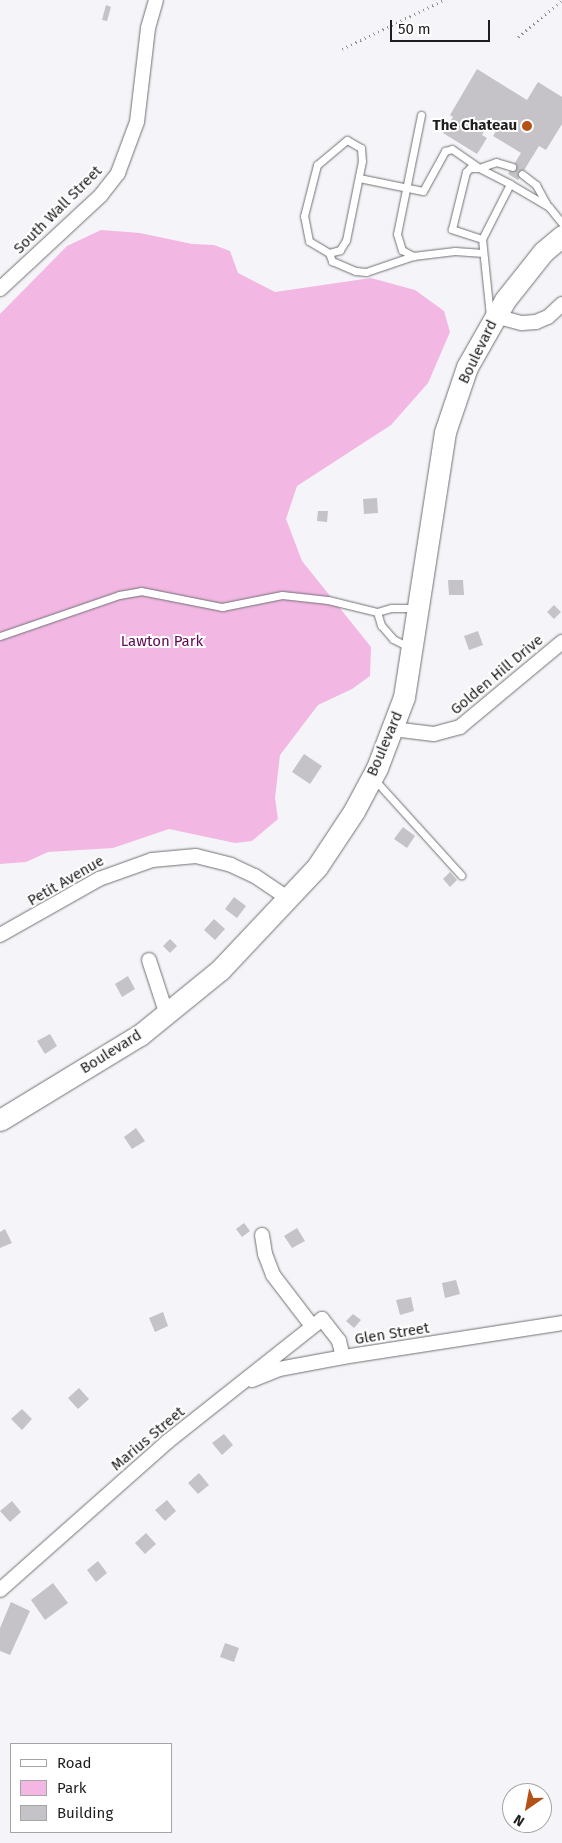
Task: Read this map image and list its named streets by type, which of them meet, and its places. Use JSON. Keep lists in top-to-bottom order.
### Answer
{
  "streets": {
    "main road": ["Boulevard"],
    "street": [
      "South Wall Street",
      "Golden Hill Drive",
      "Petit Avenue",
      "Glen Street",
      "Marius Street"
    ]
  },
  "crossings": [
    ["Boulevard", "Golden Hill Drive"],
    ["Boulevard", "Petit Avenue"],
    ["Glen Street", "Marius Street"]
  ],
  "parks": ["Lawton Park"],
  "places": ["The Chateau"],
  "legend": ["Road", "Park", "Building"],
  "scale_bar": "50 m",
  "north": "bottom left"
}
